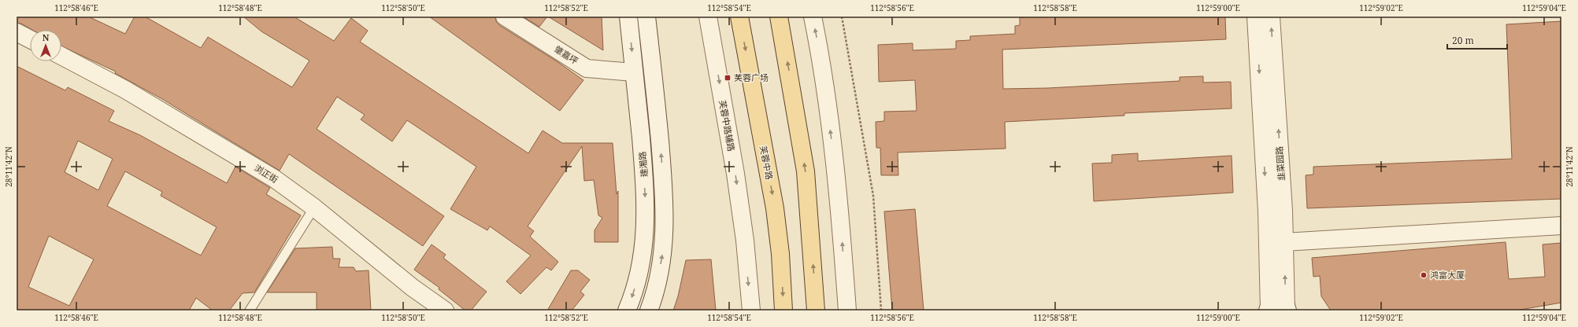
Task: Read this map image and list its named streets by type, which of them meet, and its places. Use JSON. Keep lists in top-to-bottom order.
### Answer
{
  "streets": {
    "main road": ["芙蓉中路"],
    "street": [
      "肇嘉坪",
      "芙蓉中路辅路",
      "韭菜园路",
      "建湘路",
      "浏正街"
    ]
  },
  "crossings": [
    ["肇嘉坪", "建湘路"]
  ],
  "places": {
    "transit": ["芙蓉广场"],
    "other": ["鸿富大厦"]
  },
  "scale_bar": "20 m",
  "north": "top",
  "coordinates": [
    "112°58'46\"E",
    "112°58'48\"E",
    "112°58'50\"E",
    "112°58'52\"E",
    "112°58'54\"E",
    "112°58'56\"E",
    "112°58'58\"E",
    "112°59'00\"E",
    "112°59'02\"E",
    "112°59'04\"E",
    "28°11'42\"N"
  ]
}
